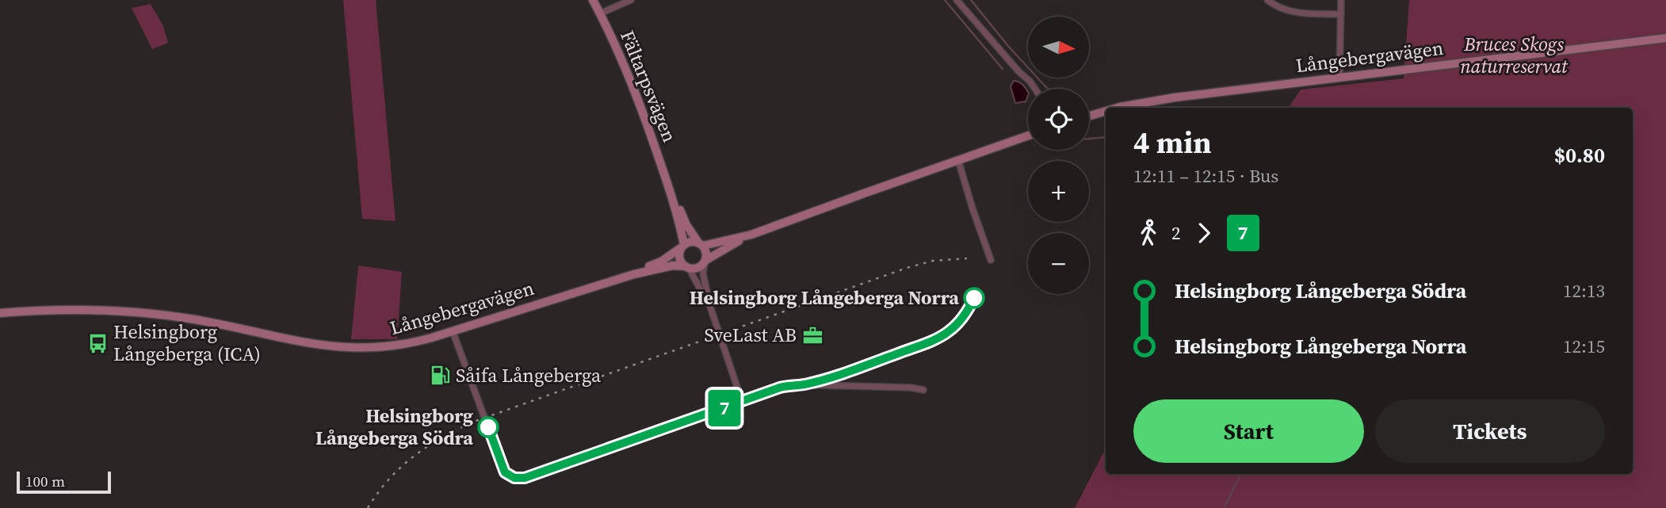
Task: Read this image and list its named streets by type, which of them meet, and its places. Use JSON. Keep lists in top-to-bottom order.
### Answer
{
  "streets": {
    "street": ["Långebergavägen", "Fältarpsvägen"]
  },
  "crossings": [
    ["Långebergavägen", "Fältarpsvägen"]
  ],
  "parks": ["Bruces Skogs naturreservat"],
  "places": {
    "other": ["Helsingborg Långeberga Norra", "Helsingborg Långeberga Södra"],
    "office": ["SveLast AB"],
    "bus stop": ["Helsingborg Långeberga (ICA)"],
    "fuel station": ["Såifa Långeberga"]
  },
  "lines": ["bus line 7"],
  "scale_bar": "100 m",
  "north": "right",
  "page": {
    "on_map": "7",
    "map_buttons": ["+", "−"],
    "heading": ["4 min", "12:11 – 12:15 · Bus", "$0.80"],
    "legs": ["2", "7"],
    "list": [
      {
        "name": "Helsingborg Långeberga Södra",
        "value": "12:13"
      },
      {
        "name": "Helsingborg Långeberga Norra",
        "value": "12:15"
      }
    ],
    "buttons": ["Start", "Tickets"],
    "scale": "100 m"
  }
}
